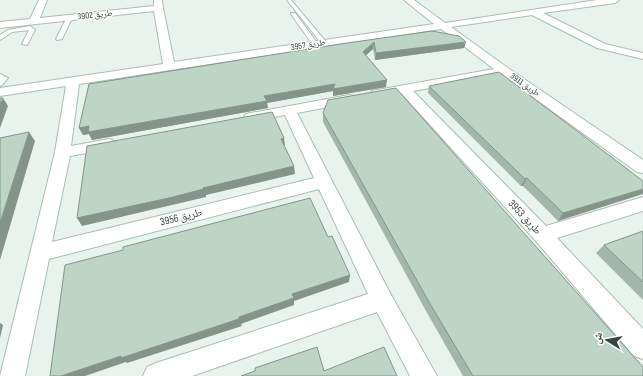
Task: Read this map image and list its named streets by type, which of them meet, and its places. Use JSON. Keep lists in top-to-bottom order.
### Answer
{
  "streets": {
    "street": [
      "طريق 3902",
      "طريق 3957",
      "طريق 3911",
      "طريق 3956",
      "طريق 3953"
    ]
  },
  "crossings": [
    ["طريق 3902", "طريق 3957"],
    ["طريق 3957", "طريق 3911"]
  ],
  "north": "left"
}
